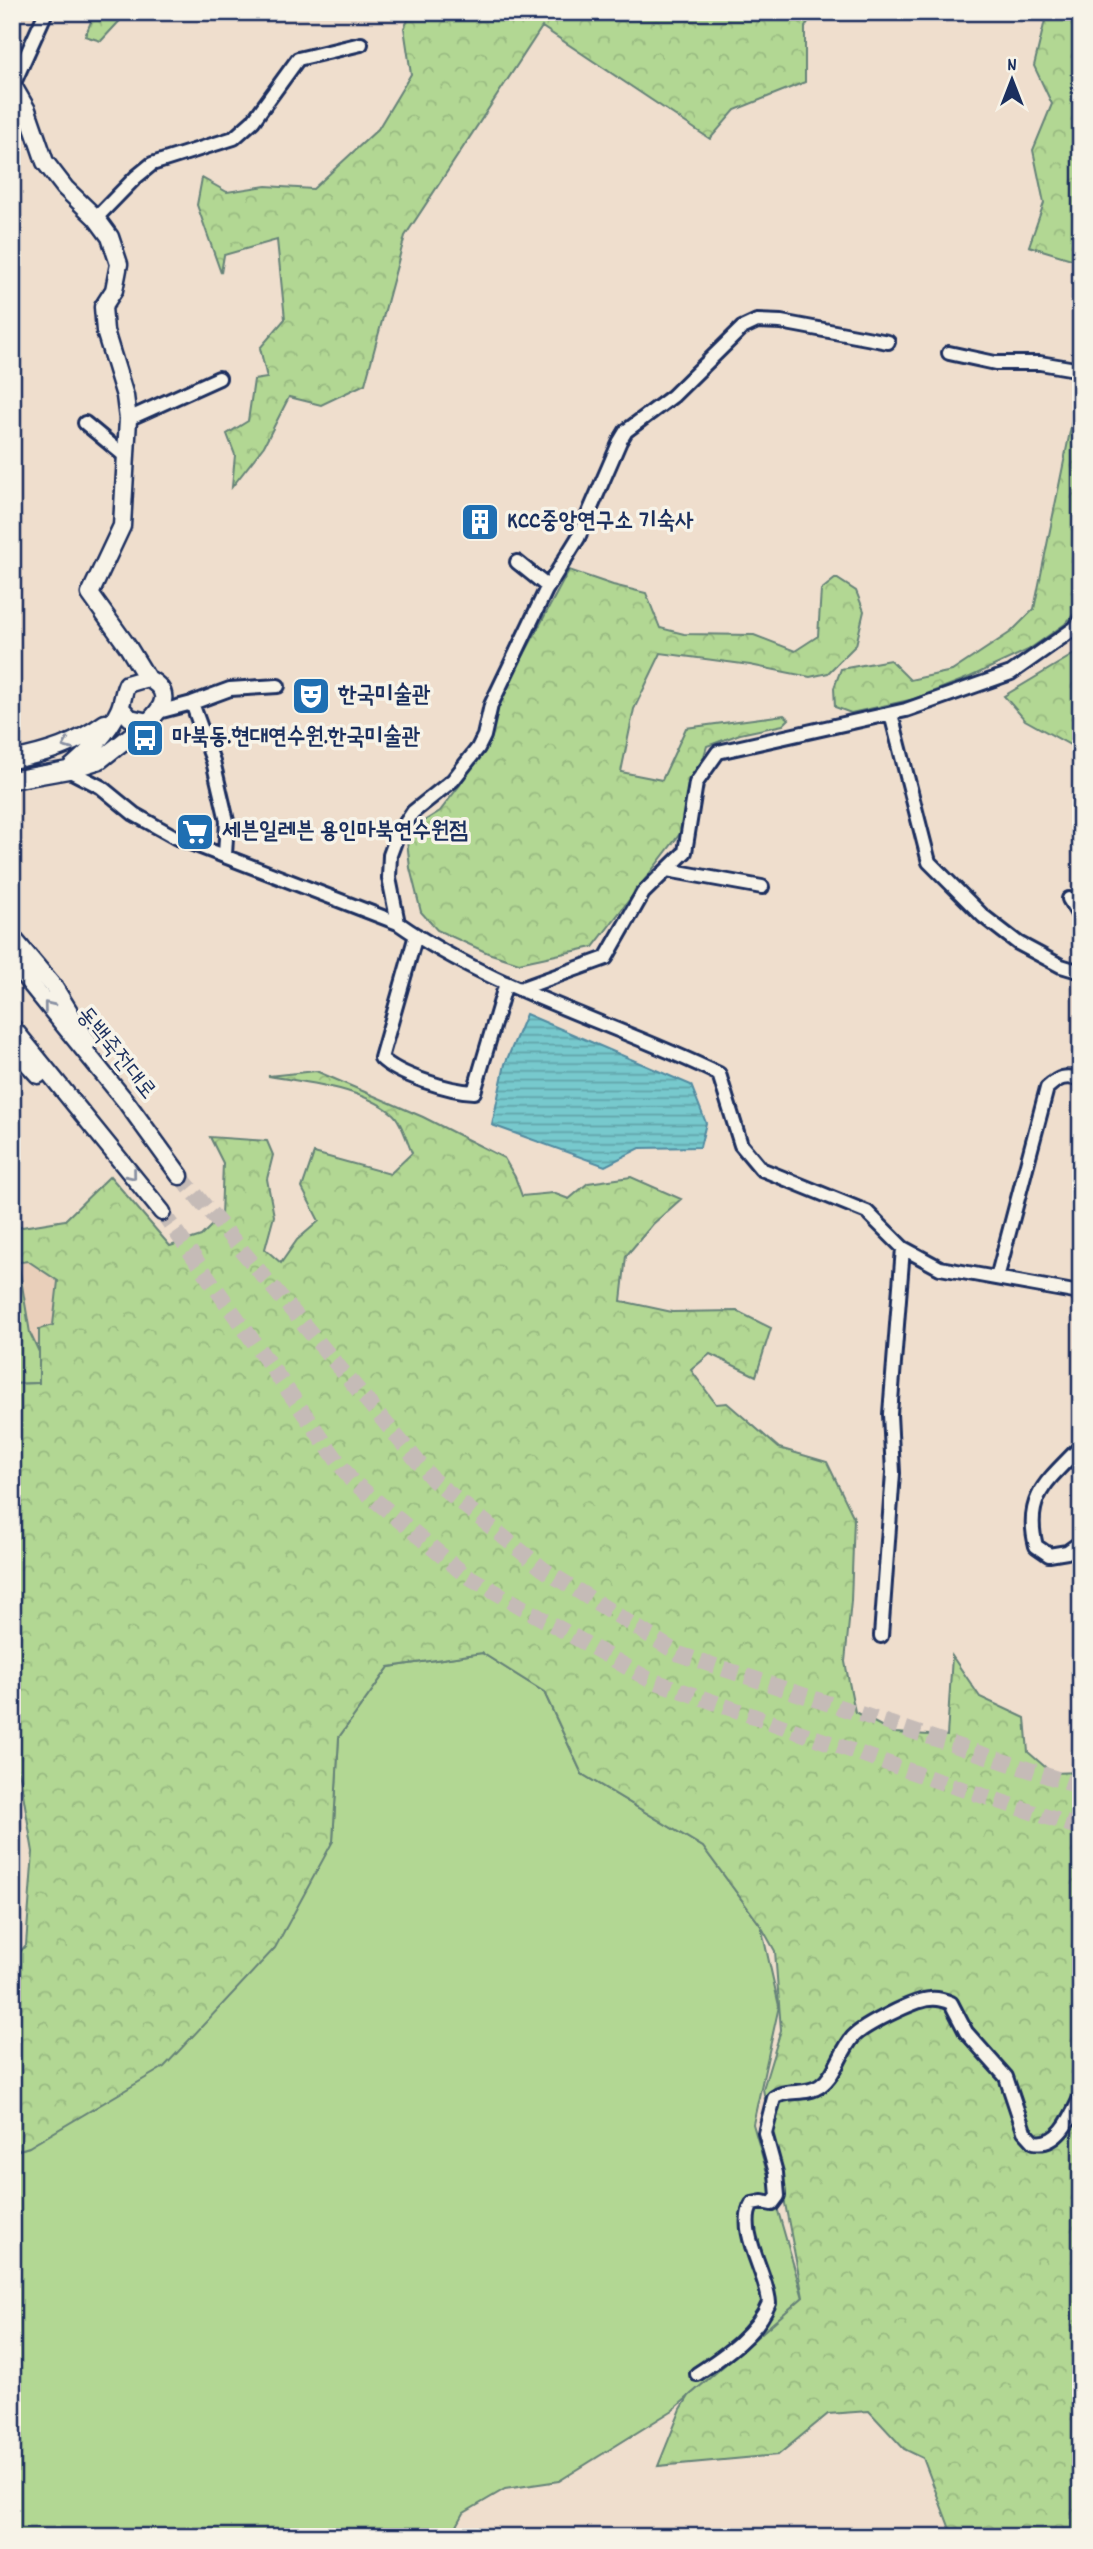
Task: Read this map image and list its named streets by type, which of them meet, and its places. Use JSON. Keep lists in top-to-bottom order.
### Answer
{
  "streets": {
    "street": ["동백죽전대로"]
  },
  "places": {
    "building": ["KCC중앙연구소 기숙사"],
    "theatre": ["한국미술관"],
    "bus stop": ["마북동.현대연수원.한국미술관"],
    "supermarket": ["세븐일레븐 용인마북연수원점"]
  },
  "north": "top"
}
